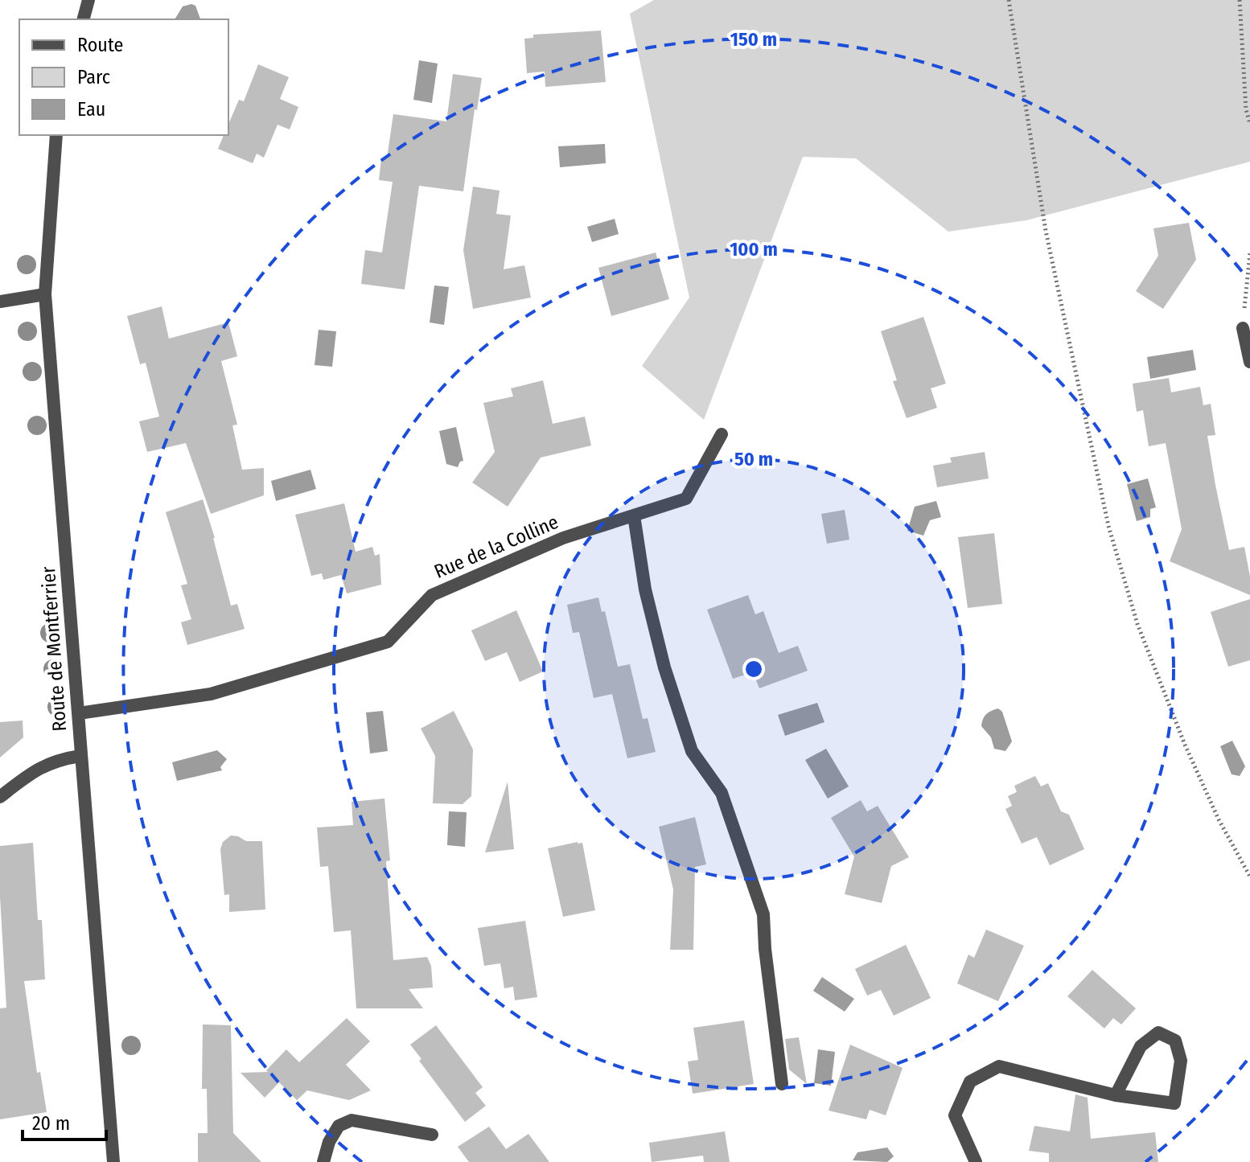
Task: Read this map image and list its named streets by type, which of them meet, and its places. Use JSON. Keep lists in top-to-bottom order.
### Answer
{
  "streets": {
    "street": ["Rue de la Colline", "Route de Montferrier"]
  },
  "crossings": [
    ["Rue de la Colline", "Route de Montferrier"]
  ],
  "legend": ["Route", "Parc", "Eau"],
  "scale_bar": "20 m",
  "rings": ["150 m", "100 m", "50 m"]
}
